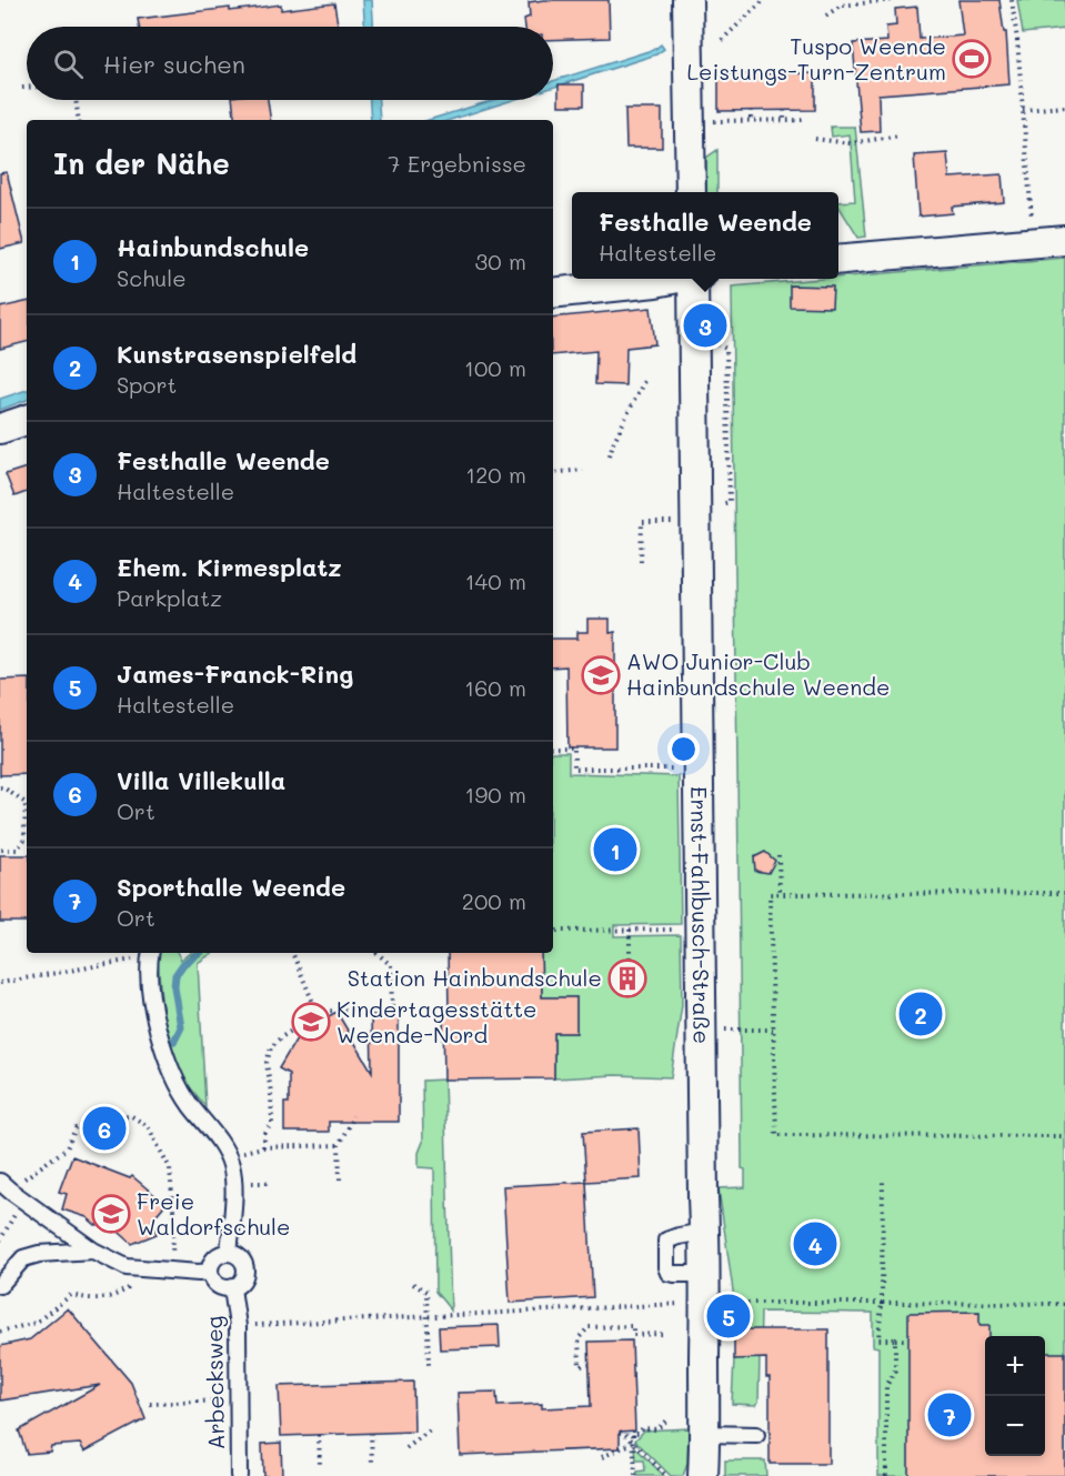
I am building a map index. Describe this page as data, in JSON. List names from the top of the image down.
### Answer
{
  "streets": {
    "street": ["Ernst-Fahlbusch-Straße"],
    "lane": ["Arbecksweg"]
  },
  "places": {
    "sports": ["Tuspo Weende Leistungs-Turn-Zentrum"],
    "school or university": ["AWO Junior-Club Hainbundschule Weende", "Kindertagesstätte Weende-Nord", "Freie Waldorfschule"],
    "building": ["Station Hainbundschule"]
  },
  "page": {
    "search": "Hier suchen",
    "heading": ["In der Nähe", "7 Ergebnisse"],
    "popup": ["Festhalle Weende", "Haltestelle"],
    "list": [
      {
        "mark": "1",
        "name": "Hainbundschule",
        "note": "Schule",
        "value": "30 m"
      },
      {
        "mark": "2",
        "name": "Kunstrasenspielfeld",
        "note": "Sport",
        "value": "100 m"
      },
      {
        "mark": "3",
        "name": "Festhalle Weende",
        "note": "Haltestelle",
        "value": "120 m"
      },
      {
        "mark": "4",
        "name": "Ehem. Kirmesplatz",
        "note": "Parkplatz",
        "value": "140 m"
      },
      {
        "mark": "5",
        "name": "James-Franck-Ring",
        "note": "Haltestelle",
        "value": "160 m"
      },
      {
        "mark": "6",
        "name": "Villa Villekulla",
        "note": "Ort",
        "value": "190 m"
      },
      {
        "mark": "7",
        "name": "Sporthalle Weende",
        "note": "Ort",
        "value": "200 m"
      }
    ],
    "pins": [
      "3",
      "1",
      "2",
      "6",
      "4",
      "5",
      "7"
    ],
    "map_buttons": ["+", "−"]
  }
}
